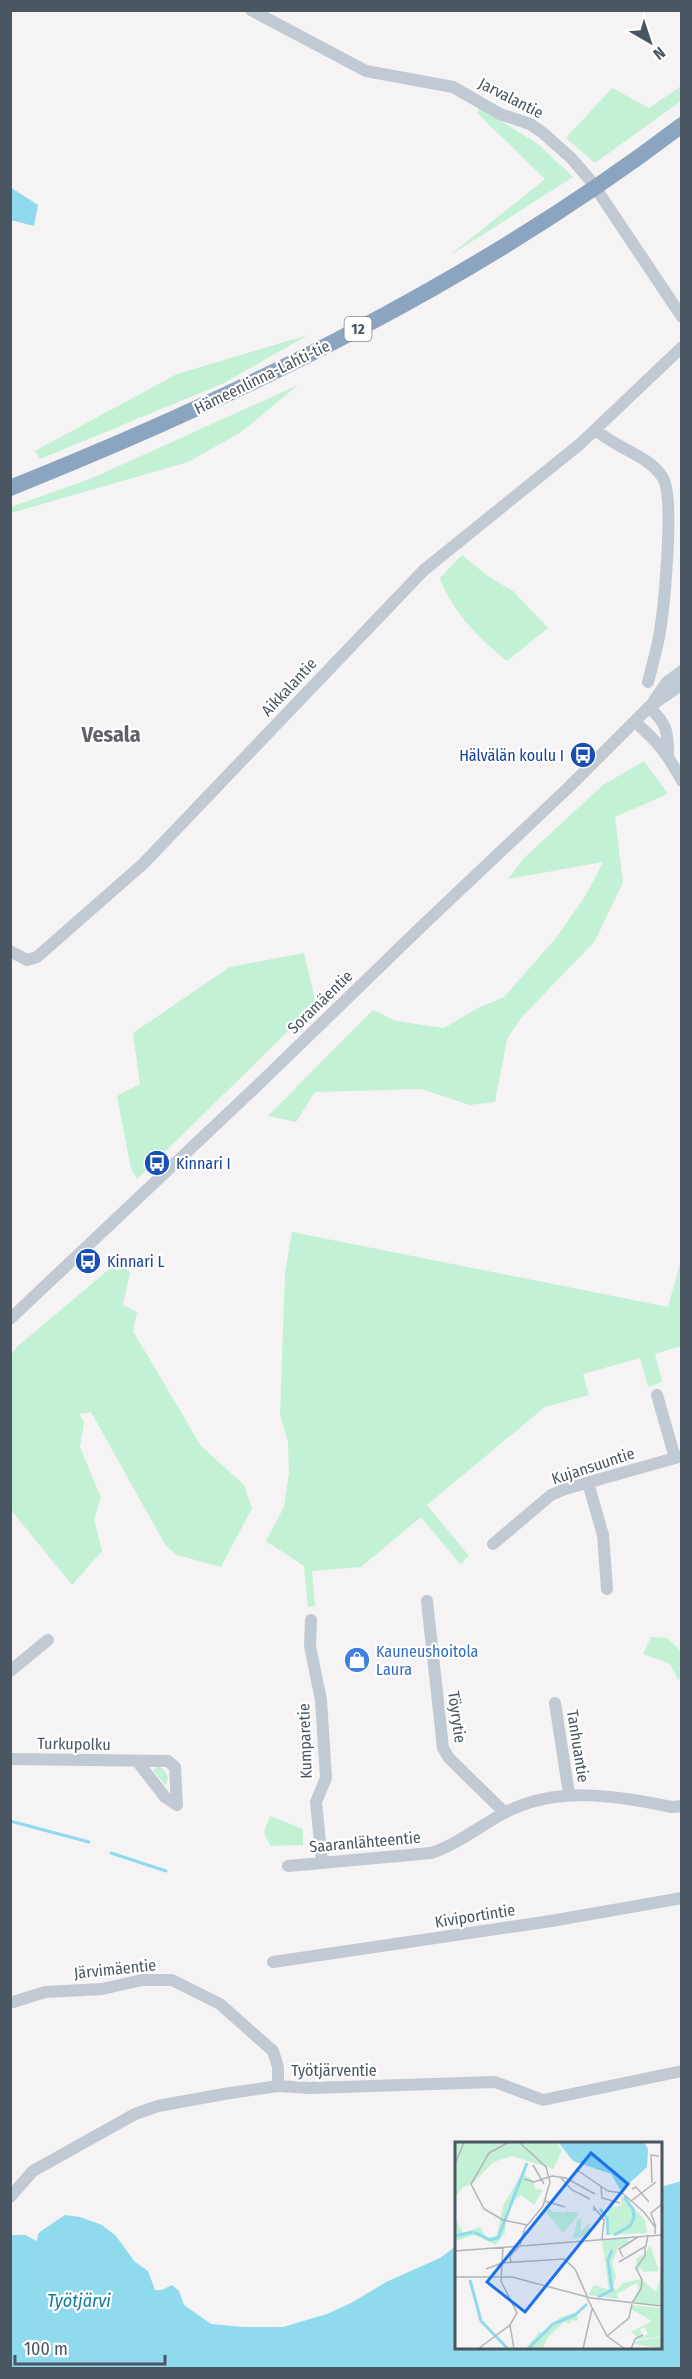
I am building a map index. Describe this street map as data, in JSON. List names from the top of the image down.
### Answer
{
  "streets": {
    "highway": ["12", "Hämeenlinna-Lahti-tie"],
    "street": [
      "Jarvalantie",
      "Aikkalantie",
      "Soramäentie",
      "Kujansuuntie",
      "Töyrytie",
      "Kumparetie",
      "Turkupolku",
      "Tanhuantie",
      "Saaranlähteentie",
      "Kiviportintie",
      "Järvimäentie",
      "Työtjärventie"
    ]
  },
  "crossings": [
    ["Töyrytie", "Saaranlähteentie"],
    ["Kumparetie", "Saaranlähteentie"],
    ["Tanhuantie", "Saaranlähteentie"],
    ["Järvimäentie", "Työtjärventie"]
  ],
  "districts": ["Vesala"],
  "water": ["Työtjärvi"],
  "places": {
    "bus stop": ["Hälvälän koulu I", "Kinnari I", "Kinnari L"],
    "shop": ["Kauneushoitola Laura"]
  },
  "scale_bar": "100 m",
  "north": "bottom right"
}
